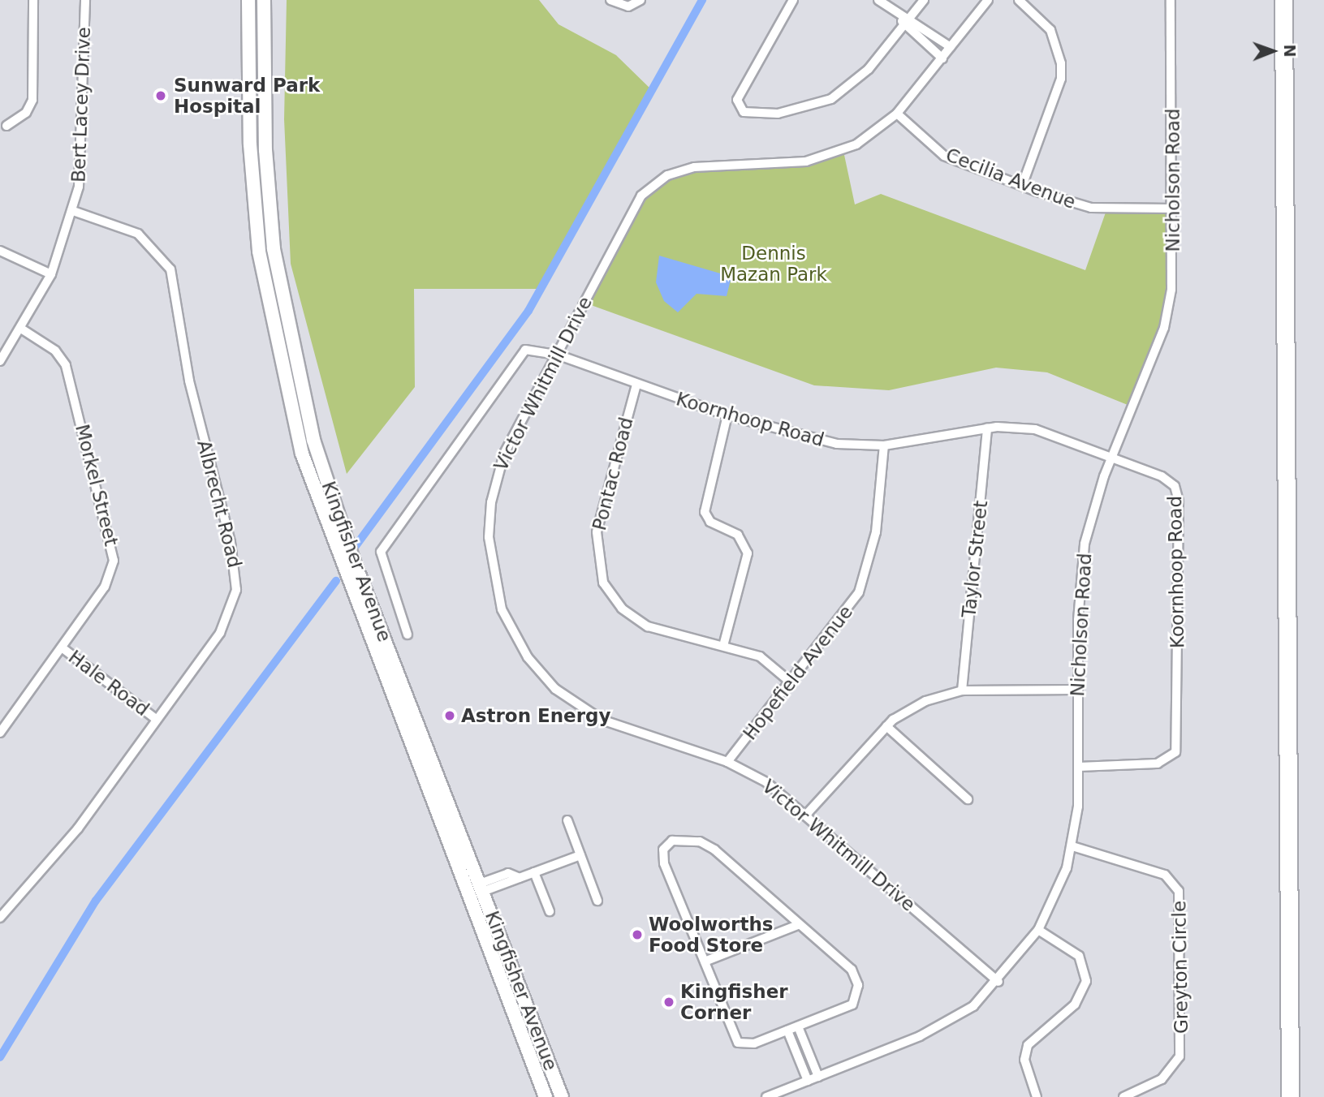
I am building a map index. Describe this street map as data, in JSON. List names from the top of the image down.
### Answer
{
  "streets": {
    "street": [
      "Bert Lacey Drive",
      "Cecilia Avenue",
      "Nicholson Road",
      "Victor Whitmill Drive",
      "Koornhoop Road",
      "Pontac Road",
      "Morkel Street",
      "Albrecht Road",
      "Taylor Street",
      "Kingfisher Avenue",
      "Hopefield Avenue",
      "Hale Road",
      "Greyton Circle"
    ]
  },
  "crossings": [
    ["Bert Lacey Drive", "Morkel Street"],
    ["Bert Lacey Drive", "Albrecht Road"],
    ["Cecilia Avenue", "Nicholson Road"],
    ["Cecilia Avenue", "Victor Whitmill Drive"],
    ["Nicholson Road", "Victor Whitmill Drive"],
    ["Nicholson Road", "Koornhoop Road"],
    ["Nicholson Road", "Greyton Circle"],
    ["Victor Whitmill Drive", "Koornhoop Road"],
    ["Victor Whitmill Drive", "Hopefield Avenue"],
    ["Koornhoop Road", "Pontac Road"],
    ["Koornhoop Road", "Taylor Street"],
    ["Koornhoop Road", "Hopefield Avenue"],
    ["Pontac Road", "Hopefield Avenue"],
    ["Morkel Street", "Hale Road"],
    ["Albrecht Road", "Hale Road"]
  ],
  "parks": ["Dennis Mazan Park"],
  "places": [
    "Sunward Park Hospital",
    "Astron Energy",
    "Woolworths Food Store",
    "Kingfisher Corner"
  ],
  "north": "right"
}
